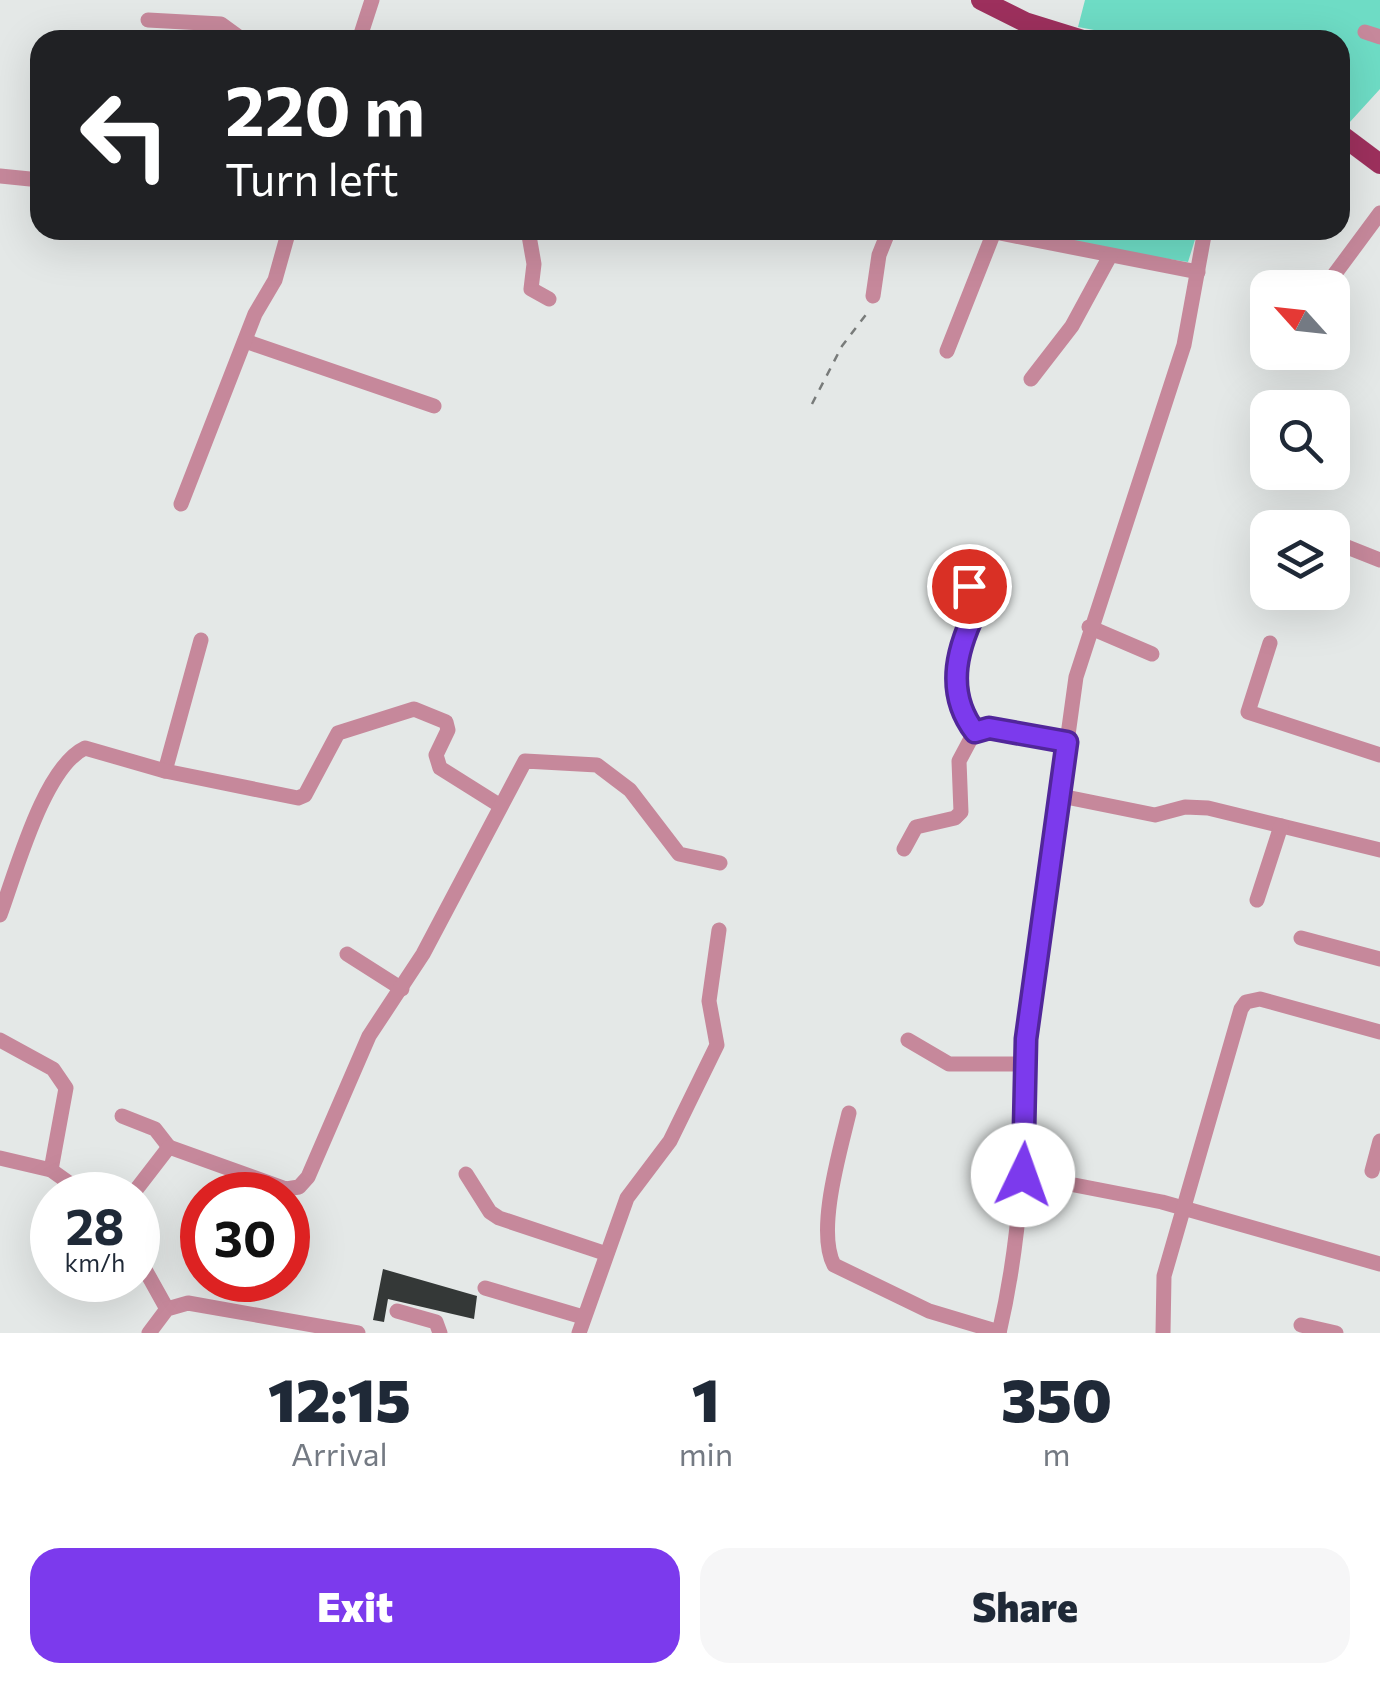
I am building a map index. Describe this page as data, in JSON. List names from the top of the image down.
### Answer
{
  "north": "top left",
  "page": {
    "turn": ["220 m", "Turn left"],
    "speed": "28 km/h",
    "limit": "30",
    "eta": [
      "12:15",
      "Arrival",
      "1",
      "min",
      "350",
      "m"
    ],
    "buttons": ["Exit", "Share"]
  }
}
